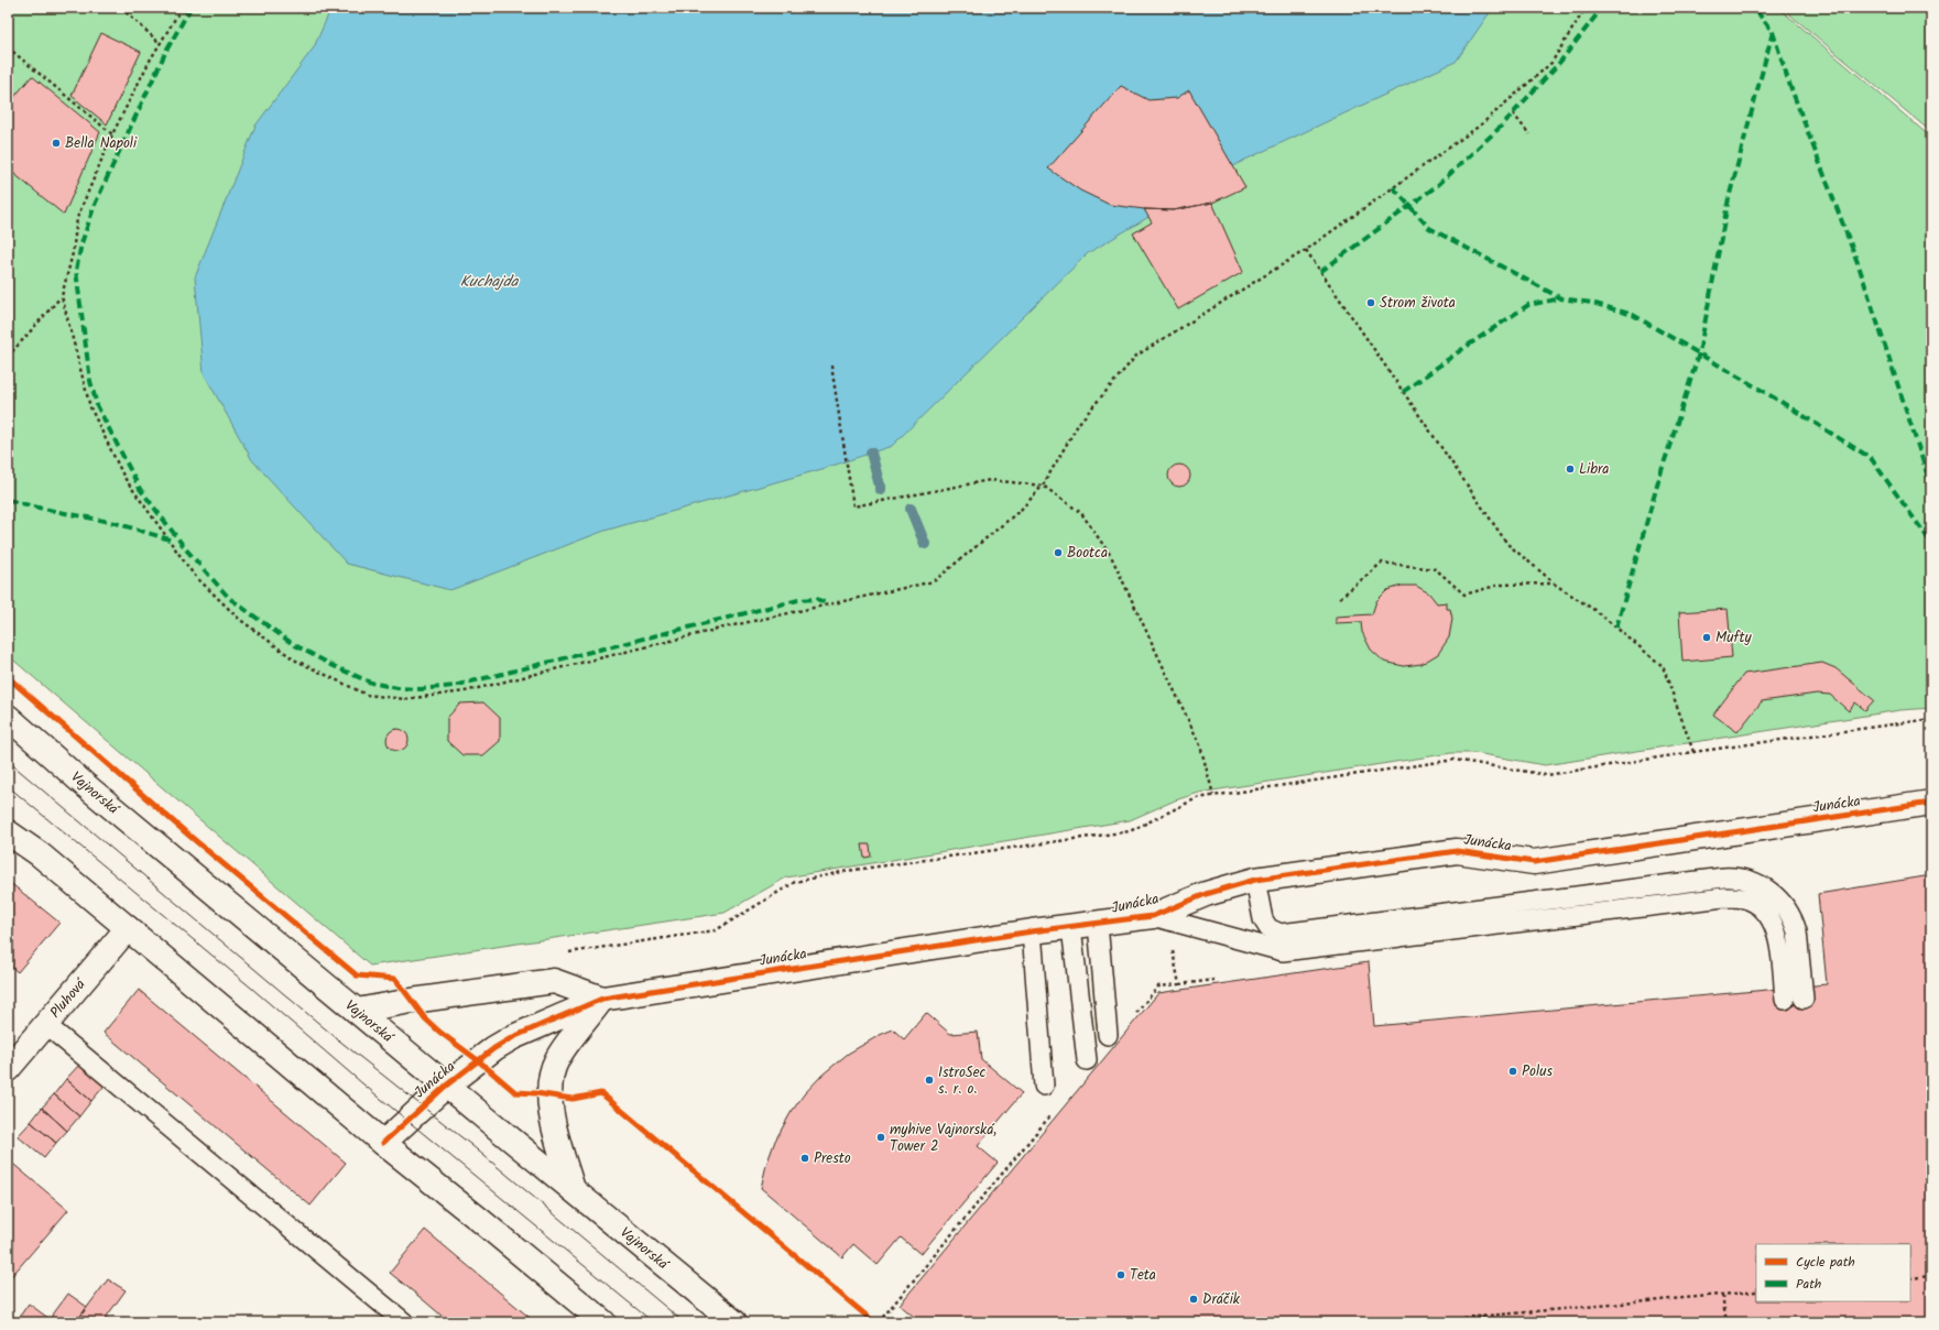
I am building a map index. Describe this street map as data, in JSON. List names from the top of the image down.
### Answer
{
  "streets": {
    "street": ["Vajnorská", "Junácka", "Pluhová"]
  },
  "crossings": [
    ["Vajnorská", "Junácka"]
  ],
  "water": ["Kuchajda"],
  "places": [
    "Bella Napoli",
    "Strom života",
    "Libra",
    "Bootca",
    "Mufty",
    "Polus",
    "IstroSec s. r. o.",
    "myhive Vajnorská, Tower 2",
    "Presto",
    "Teta",
    "Dráčik"
  ],
  "legend": ["Cycle path", "Path"]
}
